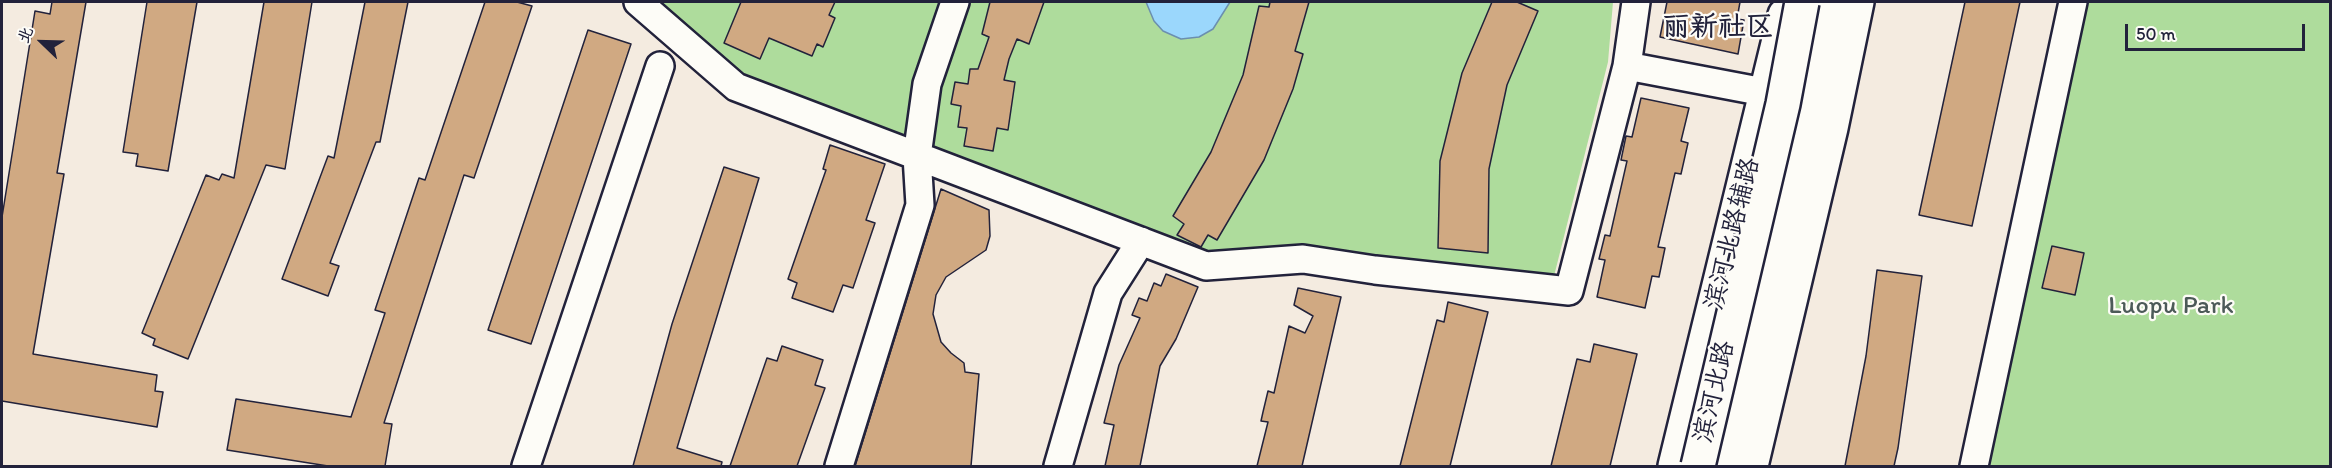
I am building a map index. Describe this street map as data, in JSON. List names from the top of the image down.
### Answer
{
  "streets": {
    "main road": ["滨河北路辅路", "滨河北路"]
  },
  "districts": ["丽新社区"],
  "parks": ["Luopu Park"],
  "scale_bar": "50 m",
  "north": "top left"
}
